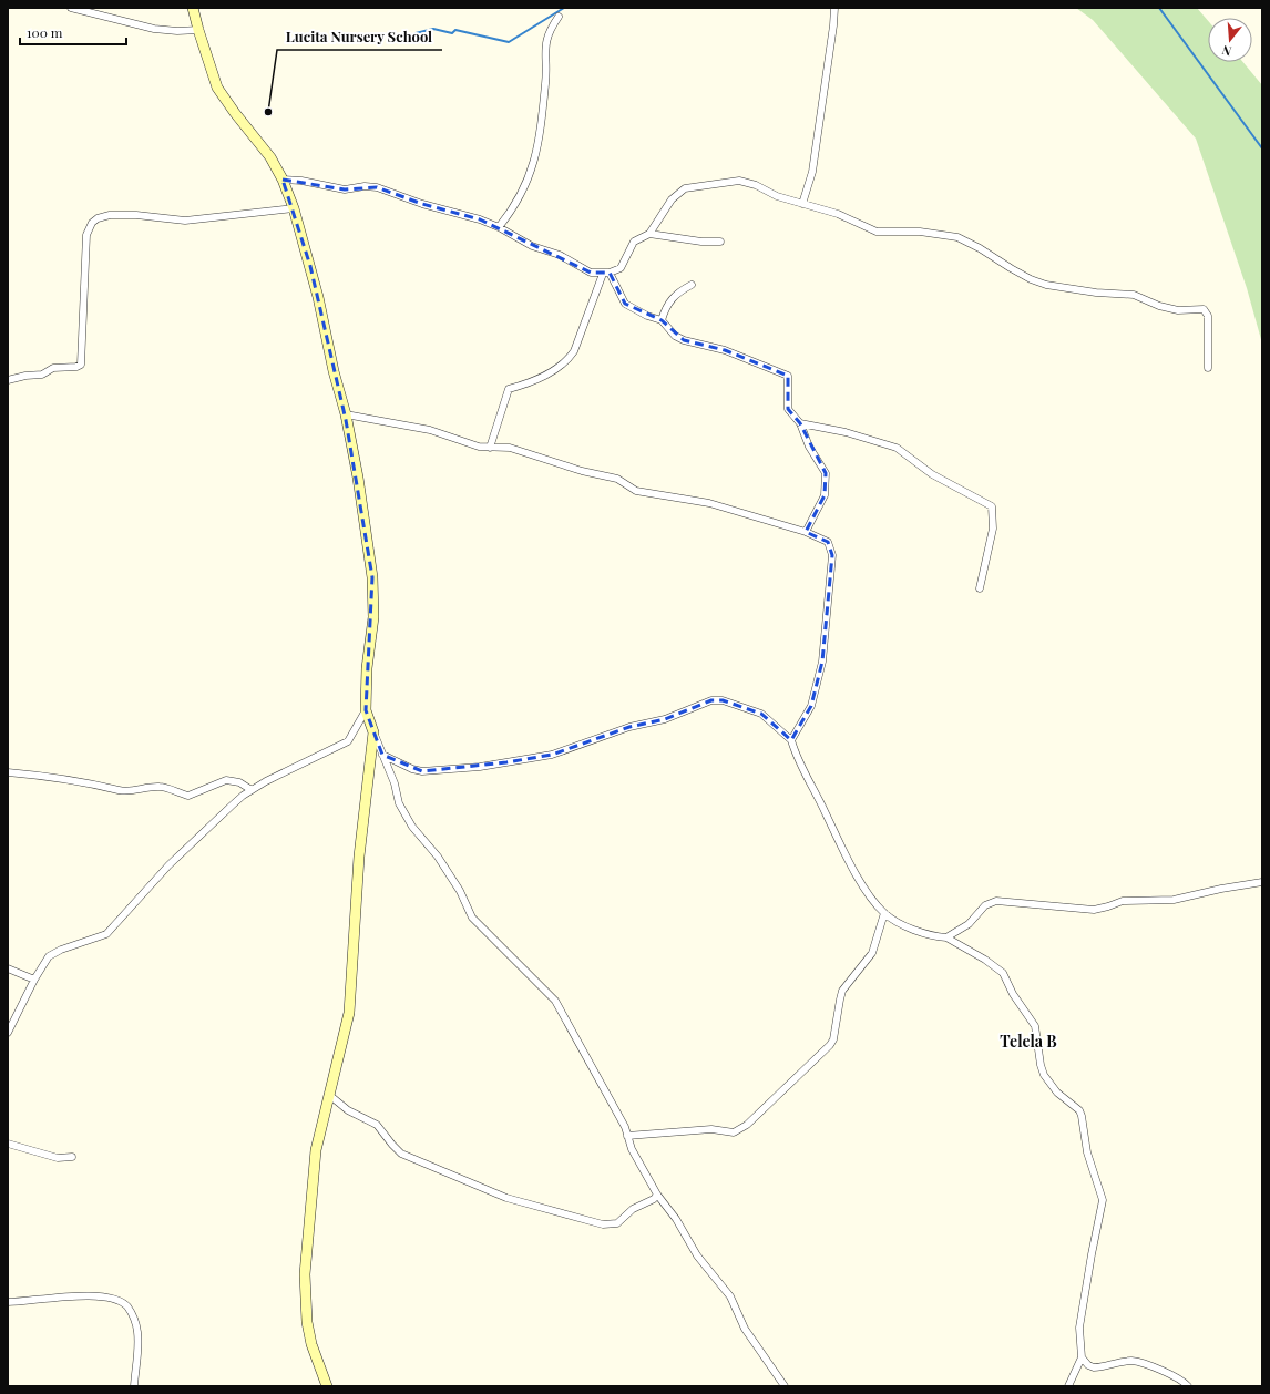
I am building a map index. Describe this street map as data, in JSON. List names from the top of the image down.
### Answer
{
  "districts": ["Telela B"],
  "places": ["Lucita Nursery School"],
  "scale_bar": "100 m",
  "north": "bottom"
}
